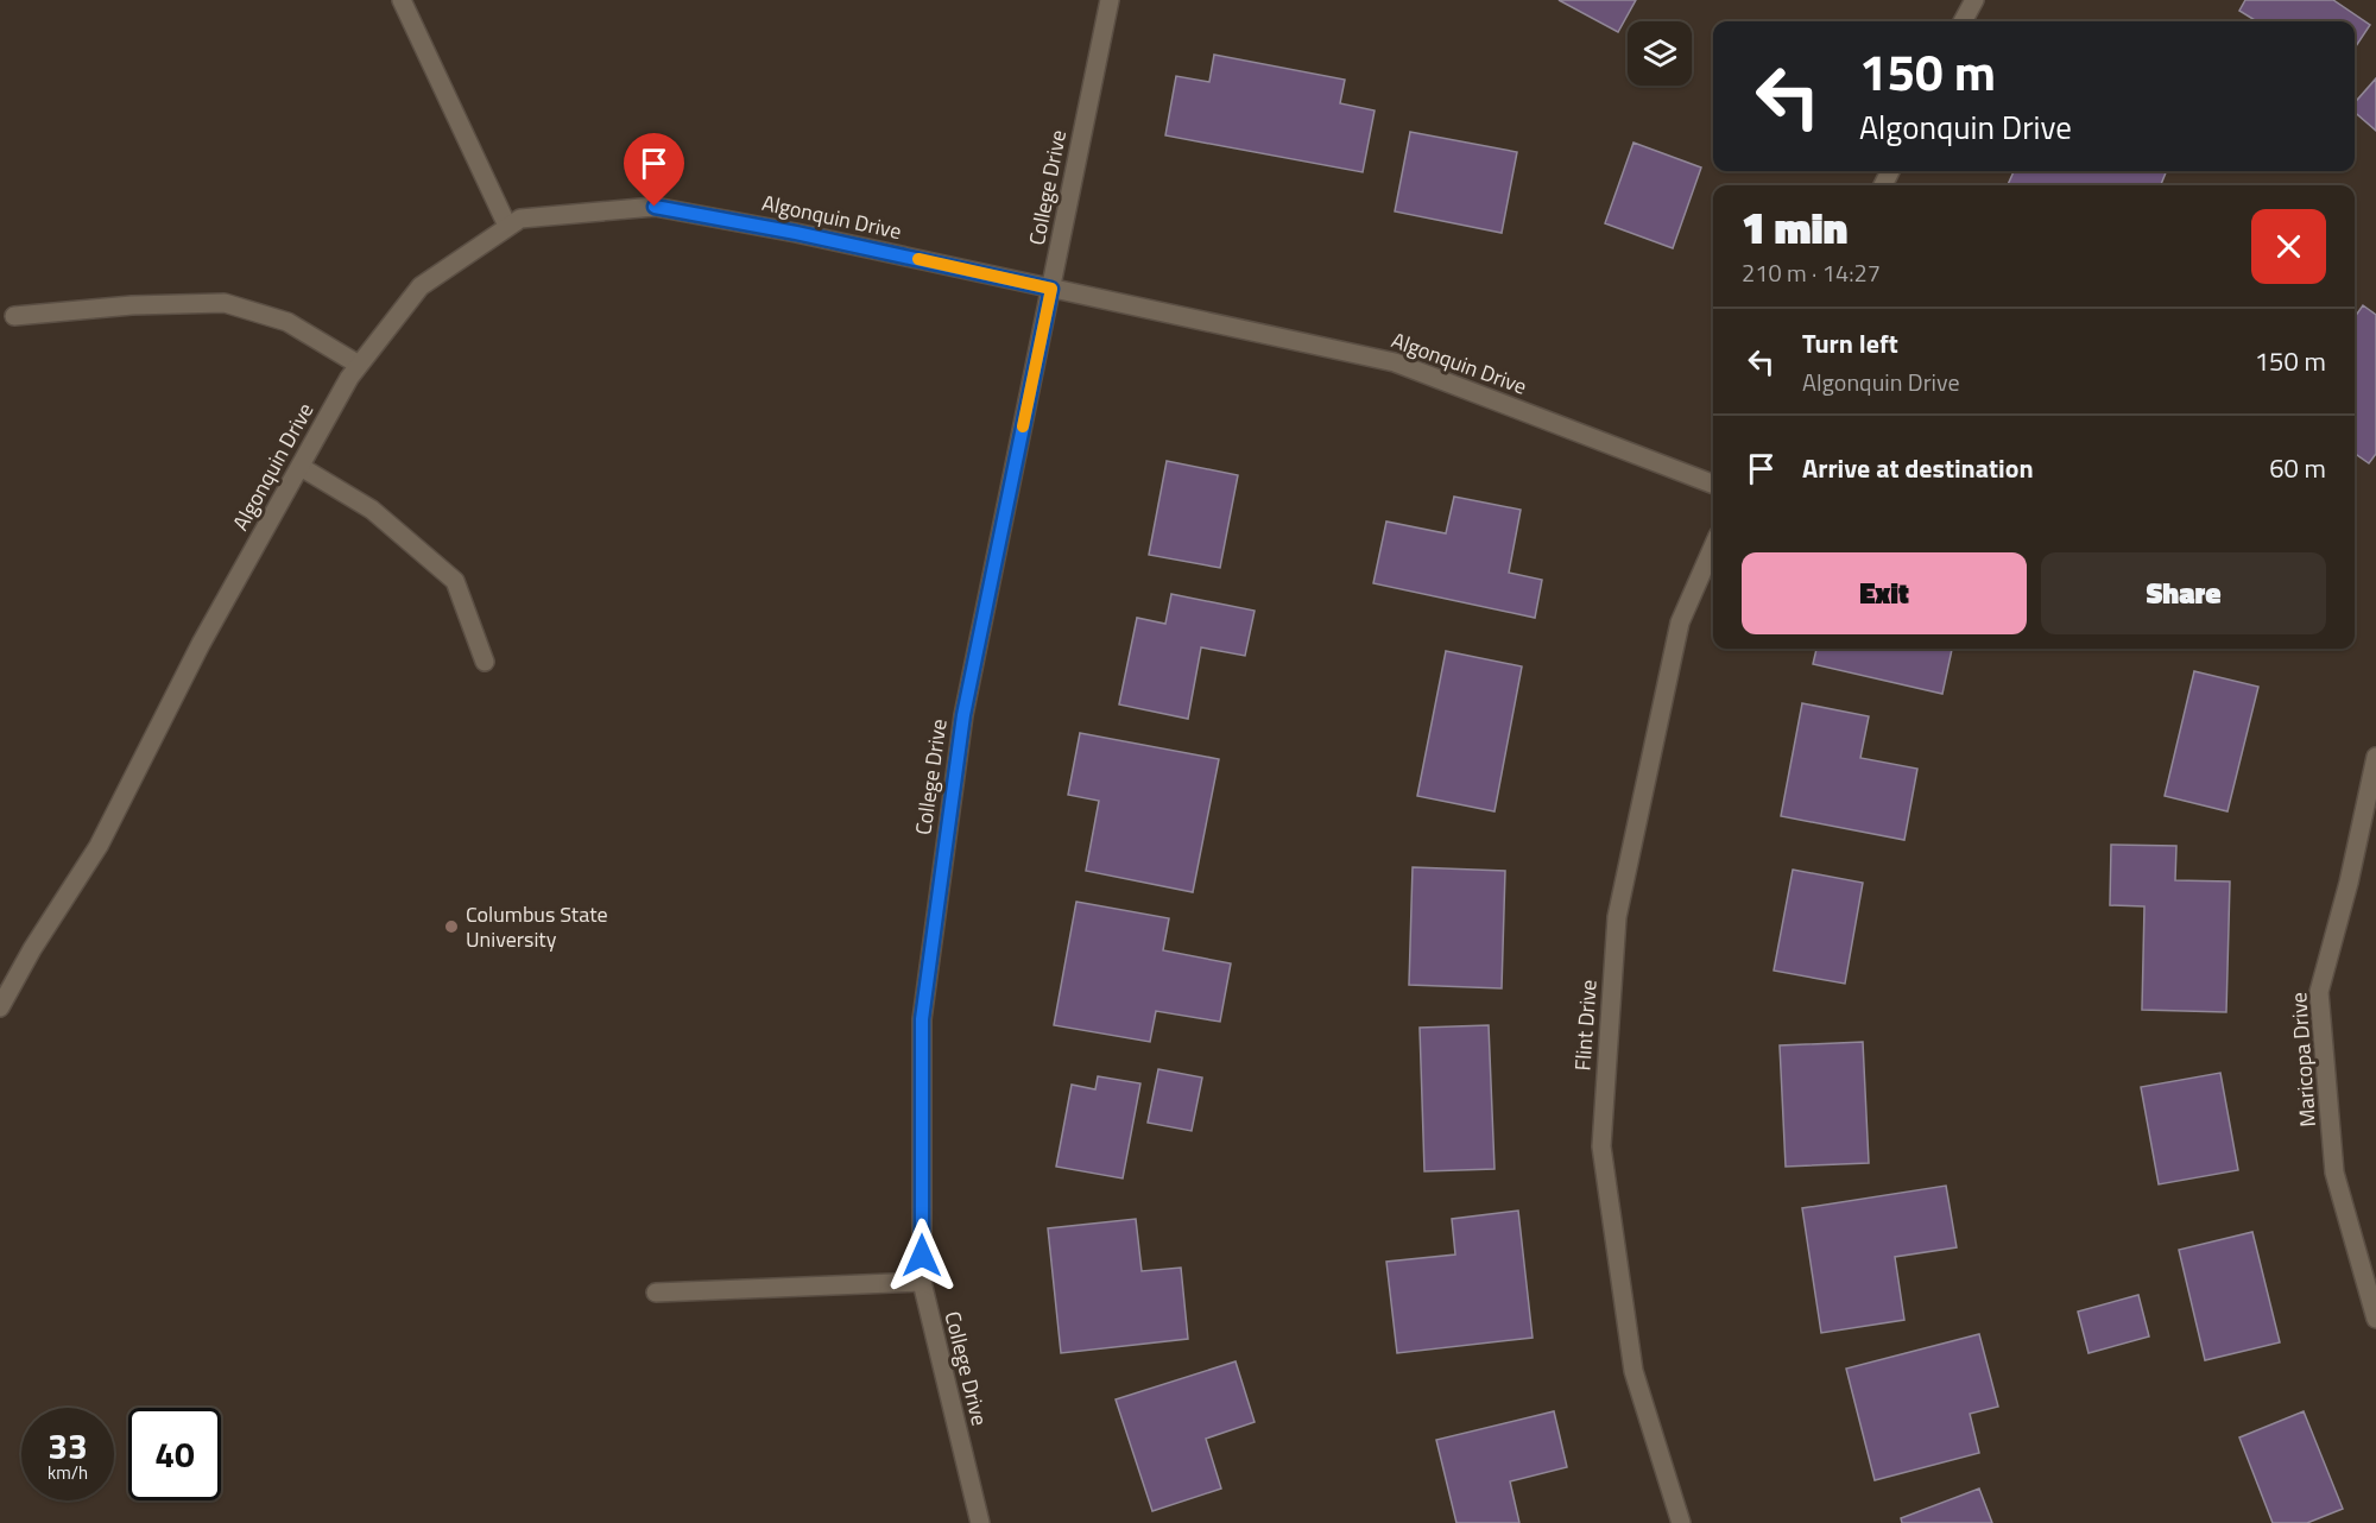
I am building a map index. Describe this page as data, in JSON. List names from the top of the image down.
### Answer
{
  "streets": {
    "street": [
      "College Drive",
      "Algonquin Drive",
      "Flint Drive",
      "Maricopa Drive"
    ]
  },
  "crossings": [
    ["College Drive", "Algonquin Drive"]
  ],
  "places": ["Columbus State University"],
  "page": {
    "turn": ["150 m", "Algonquin Drive"],
    "heading": ["1 min", "210 m · 14:27"],
    "list": [
      {
        "name": "Turn left",
        "note": "Algonquin Drive",
        "value": "150 m"
      },
      {
        "name": "Arrive at destination",
        "value": "60 m"
      }
    ],
    "buttons": ["Exit", "Share"],
    "speed": "33 km/h",
    "limit": "40"
  }
}
